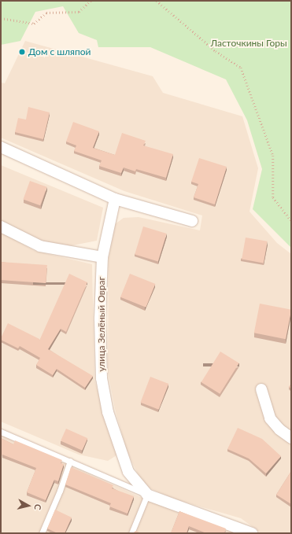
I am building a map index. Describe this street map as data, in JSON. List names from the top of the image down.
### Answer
{
  "streets": {
    "street": ["улица Зелёный Овраг"]
  },
  "parks": ["Ласточкины Горы"],
  "places": ["Дом с шляпой"],
  "north": "right"
}
